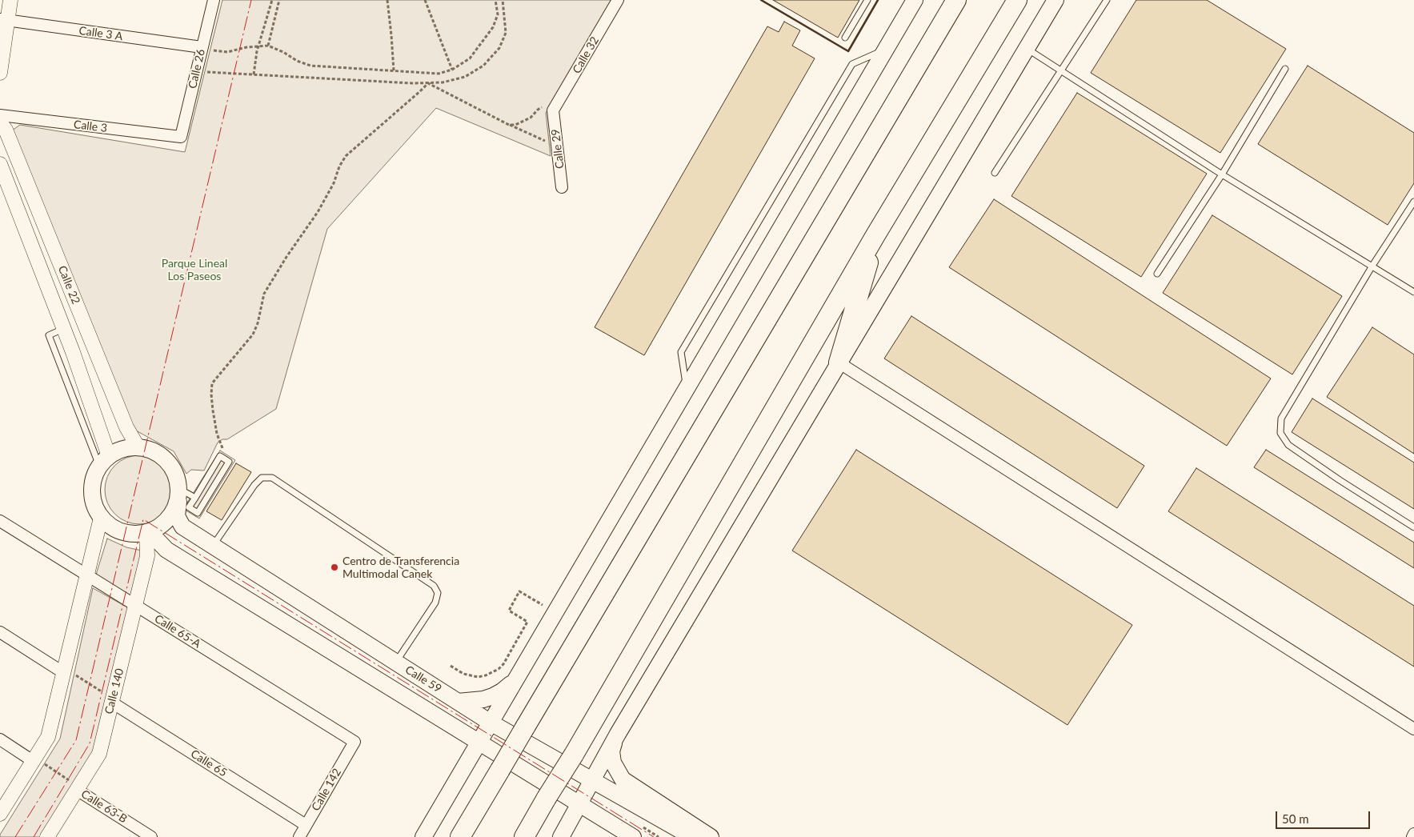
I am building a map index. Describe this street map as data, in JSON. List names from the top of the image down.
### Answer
{
  "streets": {
    "main road": ["Calle 59"],
    "street": [
      "Calle 3 A",
      "Calle 32",
      "Calle 26",
      "Calle 3",
      "Calle 29",
      "Calle 22",
      "Calle 65-A",
      "Calle 140",
      "Calle 65",
      "Calle 142",
      "Calle 63-B"
    ]
  },
  "crossings": [
    ["Calle 3 A", "Calle 26"],
    ["Calle 32", "Calle 29"],
    ["Calle 26", "Calle 3"],
    ["Calle 22", "Calle 59"],
    ["Calle 22", "Calle 140"],
    ["Calle 65-A", "Calle 140"],
    ["Calle 65-A", "Calle 142"],
    ["Calle 59", "Calle 140"],
    ["Calle 140", "Calle 65"],
    ["Calle 140", "Calle 63-B"],
    ["Calle 65", "Calle 142"]
  ],
  "parks": ["Parque Lineal Los Paseos"],
  "places": ["Centro de Transferencia Multimodal Canek"],
  "scale_bar": "50 m"
}
